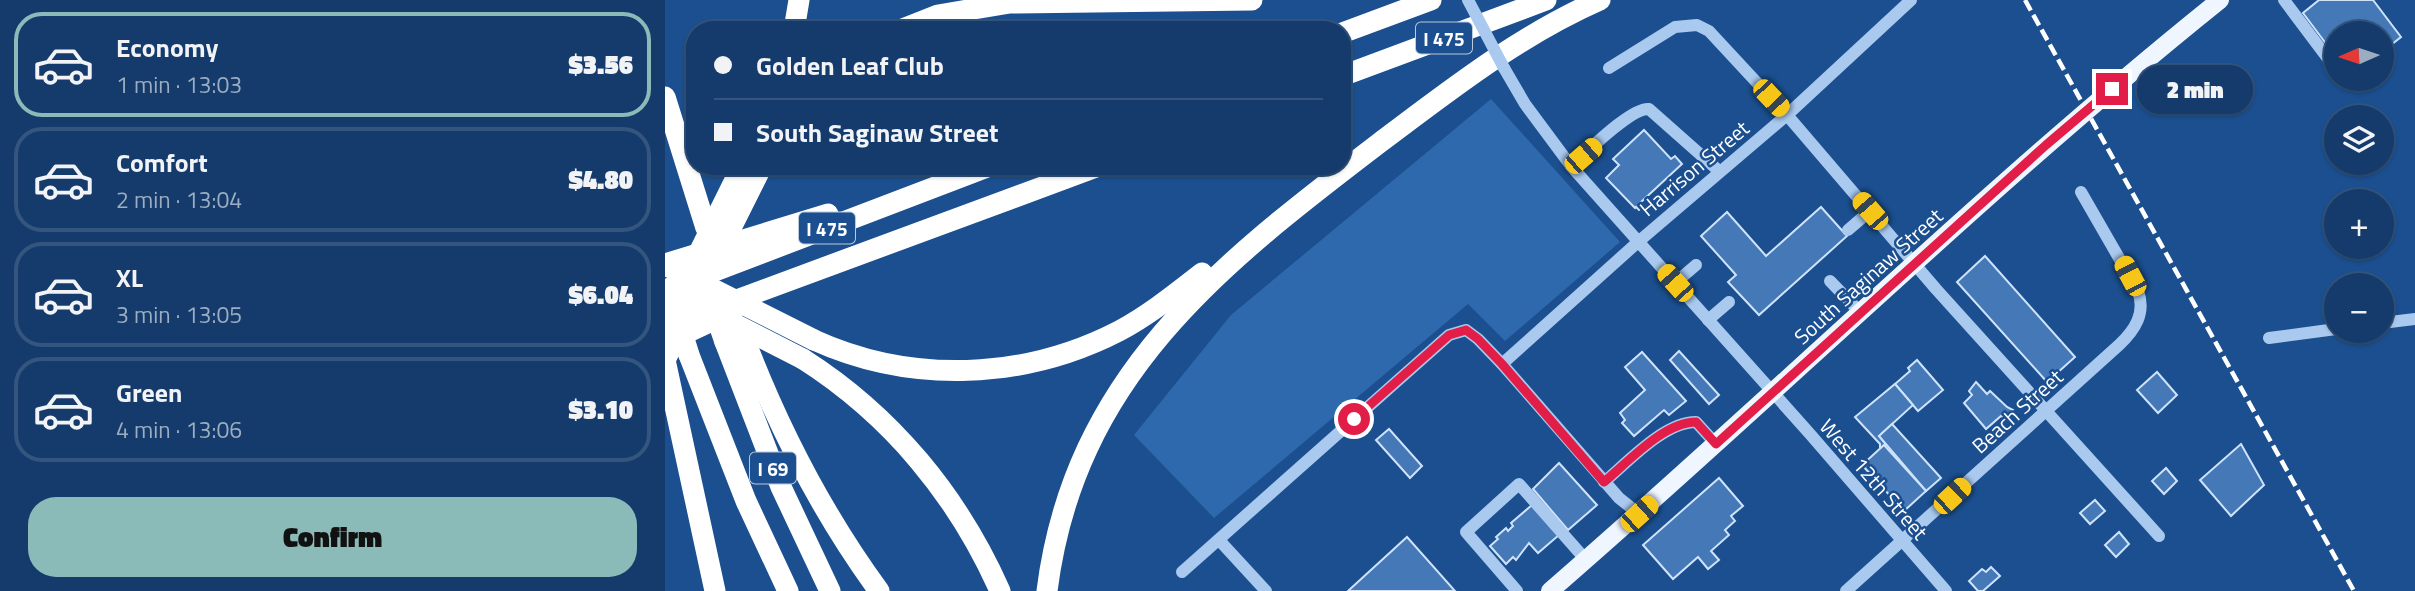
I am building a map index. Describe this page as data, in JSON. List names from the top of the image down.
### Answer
{
  "streets": {
    "highway": ["I 475", "I 69"],
    "main road": ["South Saginaw Street"],
    "street": ["Harrison Street", "Beach Street", "West 12th Street"]
  },
  "crossings": [
    ["Harrison Street", "West 12th Street"],
    ["South Saginaw Street", "West 12th Street"],
    ["Beach Street", "West 12th Street"]
  ],
  "north": "left",
  "page": {
    "list": [
      {
        "name": "Economy",
        "note": "1 min · 13:03",
        "value": "$3.56"
      },
      {
        "name": "Comfort",
        "note": "2 min · 13:04",
        "value": "$4.80"
      },
      {
        "name": "XL",
        "note": "3 min · 13:05",
        "value": "$6.04"
      },
      {
        "name": "Green",
        "note": "4 min · 13:06",
        "value": "$3.10"
      }
    ],
    "map_buttons": ["+", "−"],
    "banner": ["Golden Leaf Club", "South Saginaw Street"],
    "bubble": "2 min",
    "buttons": "Confirm"
  }
}
